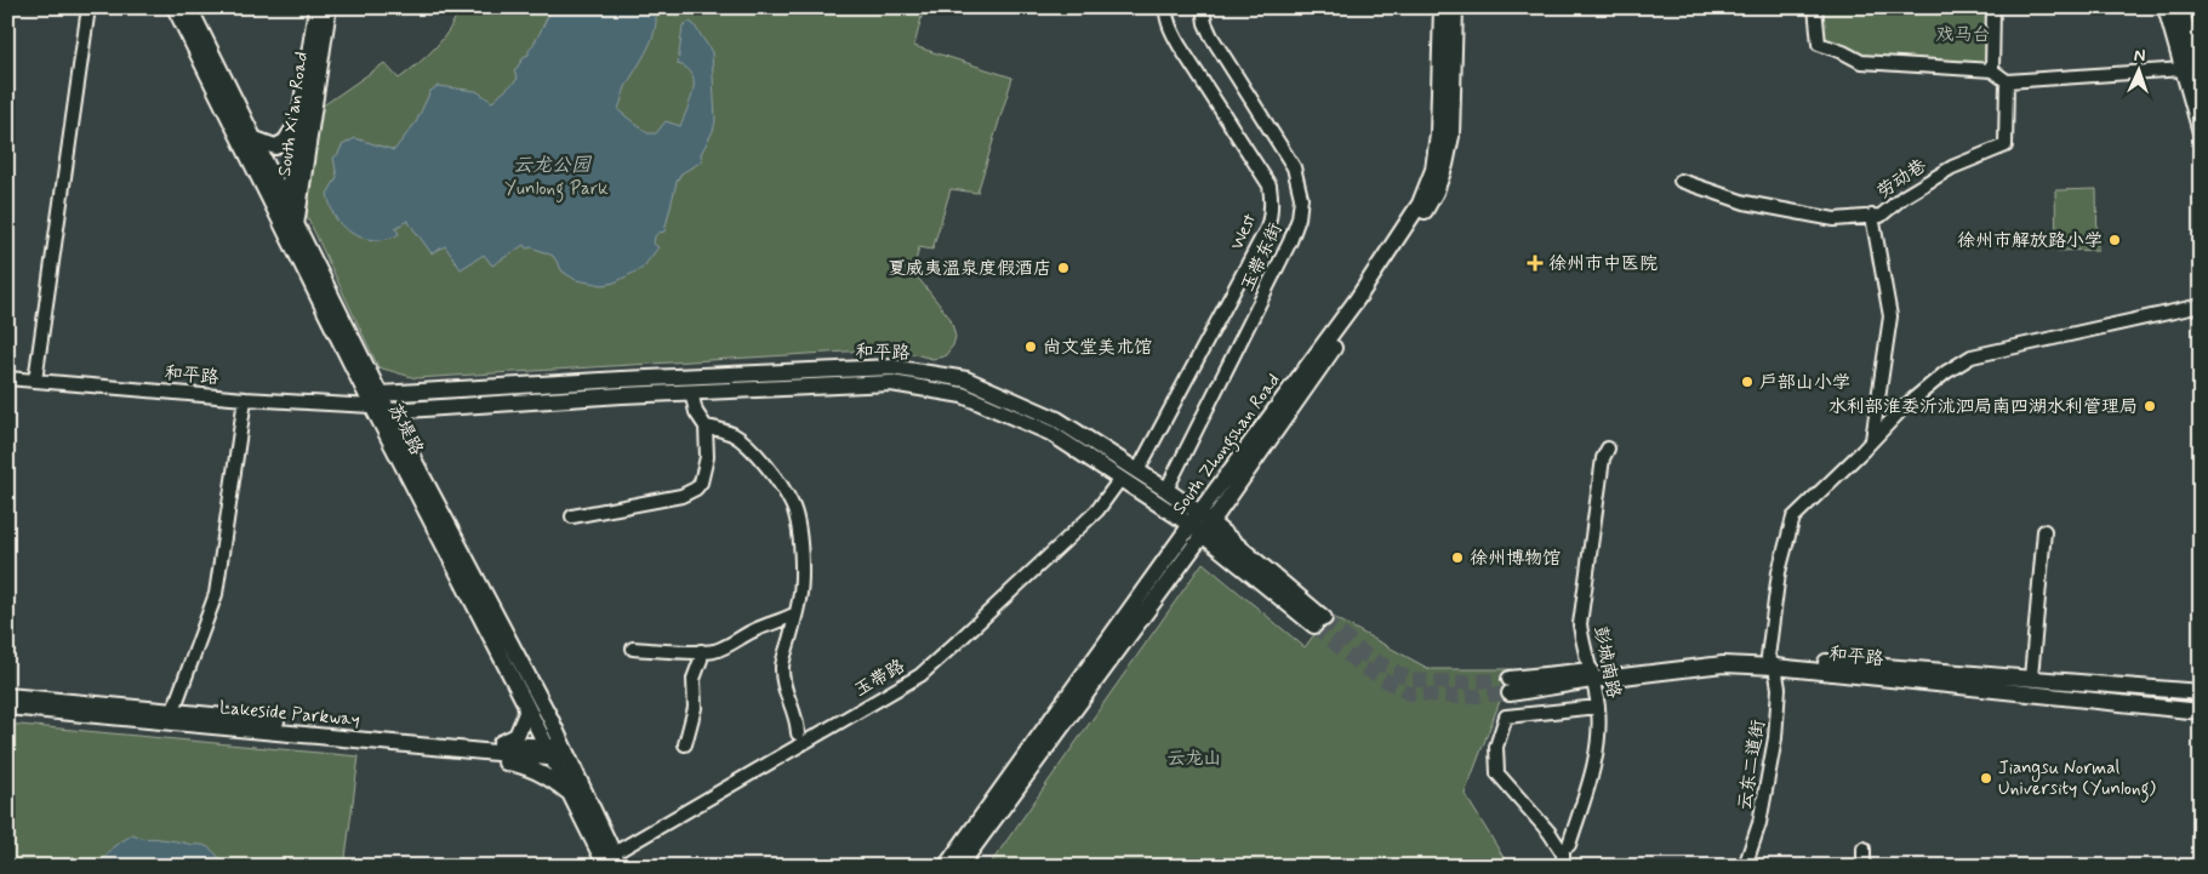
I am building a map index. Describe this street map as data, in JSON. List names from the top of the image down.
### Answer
{
  "streets": {
    "main road": [
      "South Xi'an Road",
      "和平路",
      "苏堤路",
      "South Zhongshan Road",
      "Lakeside Parkway"
    ],
    "street": [
      "劳动巷",
      "West",
      "玉带东街",
      "彭城南路",
      "玉带路",
      "云东二道街"
    ]
  },
  "crossings": [
    ["South Xi'an Road", "苏堤路"],
    ["West", "和平路"],
    ["玉带东街", "和平路"],
    ["和平路", "苏堤路"],
    ["和平路", "South Zhongshan Road"],
    ["和平路", "彭城南路"],
    ["和平路", "玉带路"],
    ["和平路", "云东二道街"],
    ["苏堤路", "玉带路"],
    ["苏堤路", "Lakeside Parkway"]
  ],
  "water": ["云龙公园"],
  "parks": ["戏马台", "Yunlong Park", "云龙山"],
  "places": {
    "other": [
      "徐州市解放路小学",
      "夏威夷温泉度假酒店",
      "尚文堂美术馆",
      "户部山小学",
      "水利部淮委沂沭泗局南四湖水利管理局",
      "徐州博物馆",
      "Jiangsu Normal University (Yunlong)"
    ],
    "health": ["徐州市中医院"]
  },
  "north": "top"
}
